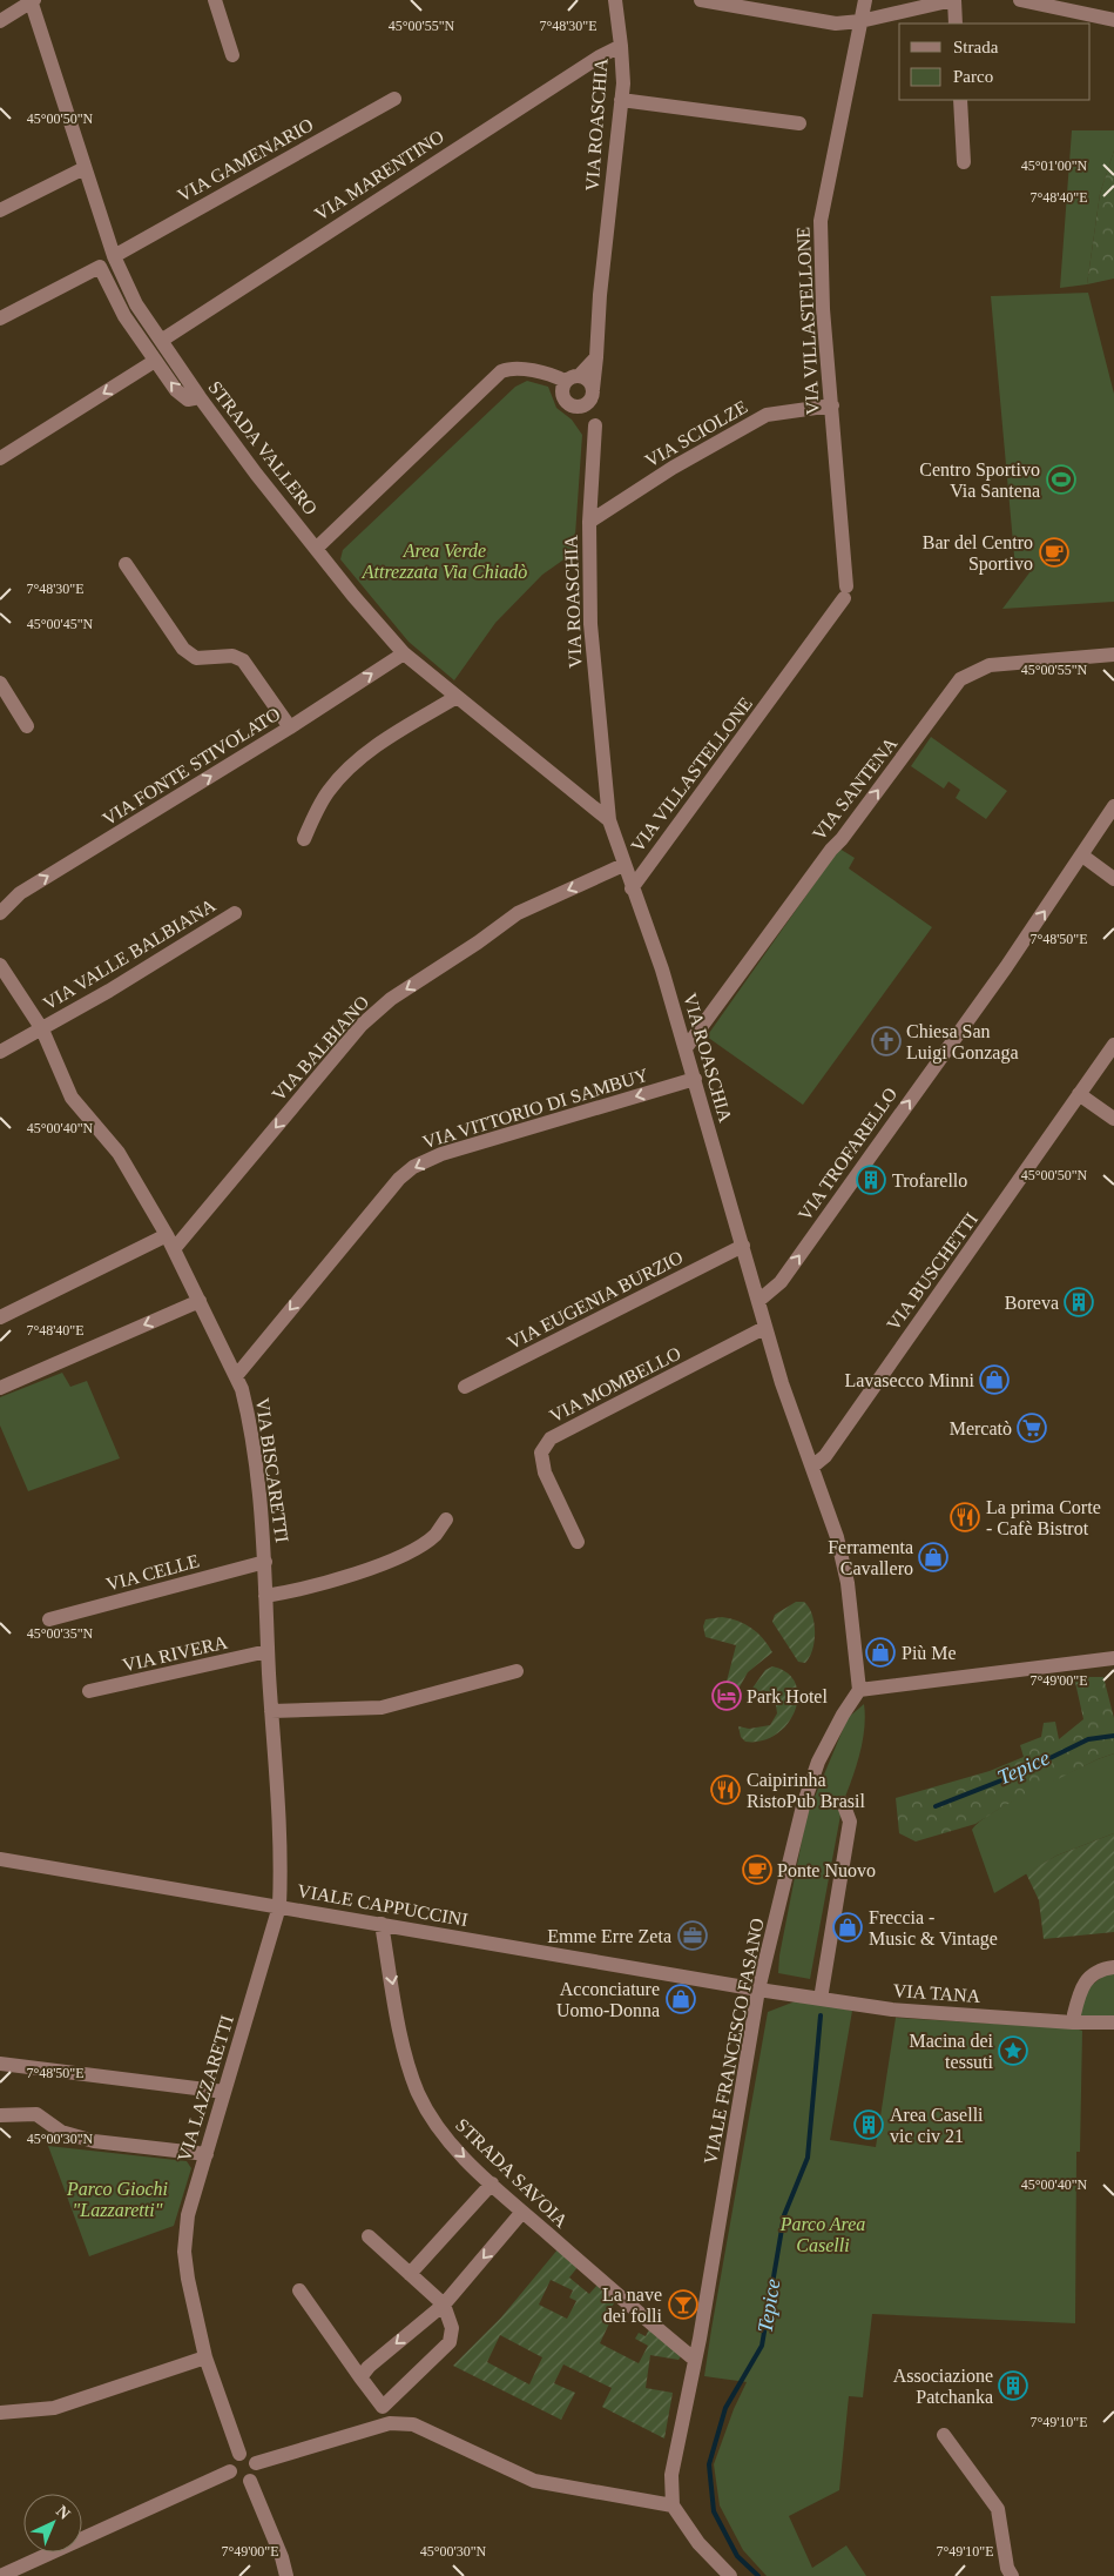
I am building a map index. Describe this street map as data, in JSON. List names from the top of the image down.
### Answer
{
  "streets": {
    "street": [
      "VIA ROASCHIA",
      "VIA GAMENARIO",
      "VIA MARENTINO",
      "VIA VILLASTELLONE",
      "VIA SCIOLZE",
      "STRADA VALLERO",
      "VIA FONTE STIVOLATO",
      "VIA SANTENA",
      "VIA VALLE BALBIANA",
      "VIA BALBIANO",
      "VIA VITTORIO DI SAMBUY",
      "VIA TROFARELLO",
      "VIA BUSCHETTI",
      "VIA EUGENIA BURZIO",
      "VIA MOMBELLO",
      "VIA BISCARETTI",
      "VIA CELLE",
      "VIA RIVERA",
      "VIALE CAPPUCCINI",
      "VIA TANA",
      "VIALE FRANCESCO FASANO",
      "VIA LAZZARETTI",
      "STRADA SAVOIA"
    ]
  },
  "crossings": [
    ["VIA ROASCHIA", "VIA MARENTINO"],
    ["VIA ROASCHIA", "VIA VILLASTELLONE"],
    ["VIA ROASCHIA", "VIA SCIOLZE"],
    ["VIA ROASCHIA", "STRADA VALLERO"],
    ["VIA ROASCHIA", "VIA SANTENA"],
    ["VIA ROASCHIA", "VIA BALBIANO"],
    ["VIA ROASCHIA", "VIA VITTORIO DI SAMBUY"],
    ["VIA ROASCHIA", "VIA TROFARELLO"],
    ["VIA ROASCHIA", "VIA BUSCHETTI"],
    ["VIA ROASCHIA", "VIA EUGENIA BURZIO"],
    ["VIA ROASCHIA", "VIA MOMBELLO"],
    ["VIA ROASCHIA", "VIALE FRANCESCO FASANO"],
    ["VIA GAMENARIO", "STRADA VALLERO"],
    ["VIA MARENTINO", "STRADA VALLERO"],
    ["VIA VILLASTELLONE", "VIA SCIOLZE"],
    ["STRADA VALLERO", "VIA FONTE STIVOLATO"],
    ["VIA VALLE BALBIANA", "VIA BISCARETTI"],
    ["VIA BALBIANO", "VIA BISCARETTI"],
    ["VIA VITTORIO DI SAMBUY", "VIA BISCARETTI"],
    ["VIA BISCARETTI", "VIA CELLE"],
    ["VIA BISCARETTI", "VIA RIVERA"],
    ["VIA BISCARETTI", "VIALE CAPPUCCINI"],
    ["VIA BISCARETTI", "VIA LAZZARETTI"],
    ["VIALE CAPPUCCINI", "VIA TANA"],
    ["VIALE CAPPUCCINI", "VIALE FRANCESCO FASANO"],
    ["VIALE CAPPUCCINI", "VIA LAZZARETTI"],
    ["VIALE CAPPUCCINI", "STRADA SAVOIA"],
    ["VIA TANA", "VIALE FRANCESCO FASANO"],
    ["VIALE FRANCESCO FASANO", "STRADA SAVOIA"]
  ],
  "one_way": [
    "VIA SANTENA",
    "VIA BALBIANO",
    "VIA VITTORIO DI SAMBUY",
    "VIA TROFARELLO",
    "STRADA SAVOIA"
  ],
  "water": ["Tepice"],
  "parks": ["Area Verde Attrezzata Via Chiadò", "Parco Giochi \"Lazzaretti\"", "Parco Area Caselli"],
  "places": {
    "sports": ["Centro Sportivo Via Santena"],
    "cafe": ["Bar del Centro Sportivo", "Ponte Nuovo"],
    "church": ["Chiesa San Luigi Gonzaga"],
    "building": [
      "Trofarello",
      "Boreva",
      "Area Caselli vic civ 21",
      "Associazione Patchanka"
    ],
    "shop": [
      "Lavasecco Minni",
      "Ferramenta Cavallero",
      "Più Me",
      "Freccia - Music & Vintage",
      "Acconciature Uomo-Donna"
    ],
    "supermarket": ["Mercatò"],
    "restaurant": ["La prima Corte - Cafè Bistrot", "Caipirinha RistoPub Brasil"],
    "hotel": ["Park Hotel"],
    "office": ["Emme Erre Zeta"],
    "place": ["Macina dei tessuti"],
    "bar": ["La nave dei folli"]
  },
  "legend": ["Strada", "Parco"],
  "north": "top right",
  "coordinates": [
    "45°00'55\"N",
    "7°48'30\"E",
    "45°00'50\"N",
    "45°01'00\"N",
    "7°48'40\"E",
    "45°00'45\"N",
    "7°48'50\"E",
    "45°00'40\"N",
    "45°00'35\"N",
    "7°49'00\"E",
    "45°00'30\"N",
    "7°49'10\"E"
  ]
}
